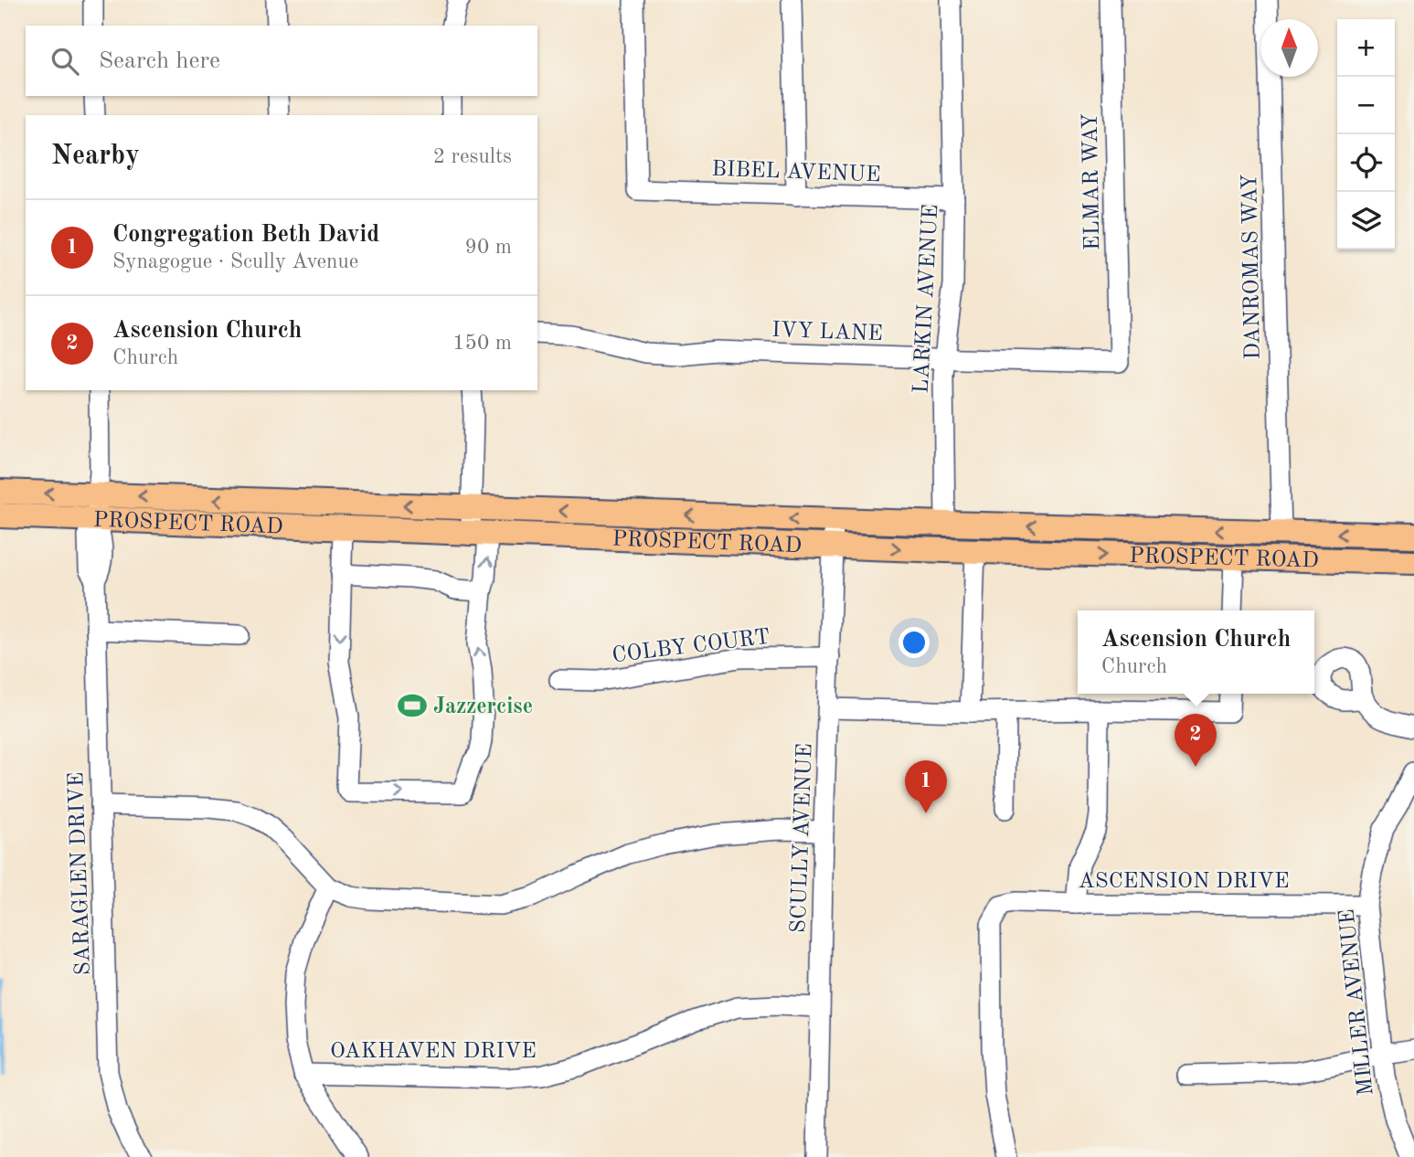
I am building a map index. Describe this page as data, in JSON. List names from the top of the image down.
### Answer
{
  "streets": {
    "main road": ["PROSPECT ROAD"],
    "street": [
      "BIBEL AVENUE",
      "ELMAR WAY",
      "DANROMAS WAY",
      "LARKIN AVENUE",
      "IVY LANE",
      "COLBY COURT",
      "SCULLY AVENUE",
      "SARAGLEN DRIVE",
      "ASCENSION DRIVE",
      "MILLER AVENUE",
      "OAKHAVEN DRIVE"
    ]
  },
  "crossings": [
    ["BIBEL AVENUE", "LARKIN AVENUE"],
    ["ELMAR WAY", "IVY LANE"],
    ["DANROMAS WAY", "PROSPECT ROAD"],
    ["LARKIN AVENUE", "IVY LANE"],
    ["LARKIN AVENUE", "PROSPECT ROAD"],
    ["PROSPECT ROAD", "SCULLY AVENUE"],
    ["PROSPECT ROAD", "SARAGLEN DRIVE"],
    ["COLBY COURT", "SCULLY AVENUE"],
    ["SCULLY AVENUE", "OAKHAVEN DRIVE"],
    ["ASCENSION DRIVE", "MILLER AVENUE"]
  ],
  "places": {
    "sports": ["Jazzercise"]
  },
  "north": "top",
  "page": {
    "map_buttons": ["+", "−"],
    "search": "Search here",
    "heading": ["Nearby", "2 results"],
    "list": [
      {
        "mark": "1",
        "name": "Congregation Beth David",
        "note": "Synagogue · Scully Avenue",
        "value": "90 m"
      },
      {
        "mark": "2",
        "name": "Ascension Church",
        "note": "Church",
        "value": "150 m"
      }
    ],
    "popup": ["Ascension Church", "Church"],
    "pins": ["2", "1"]
  }
}
